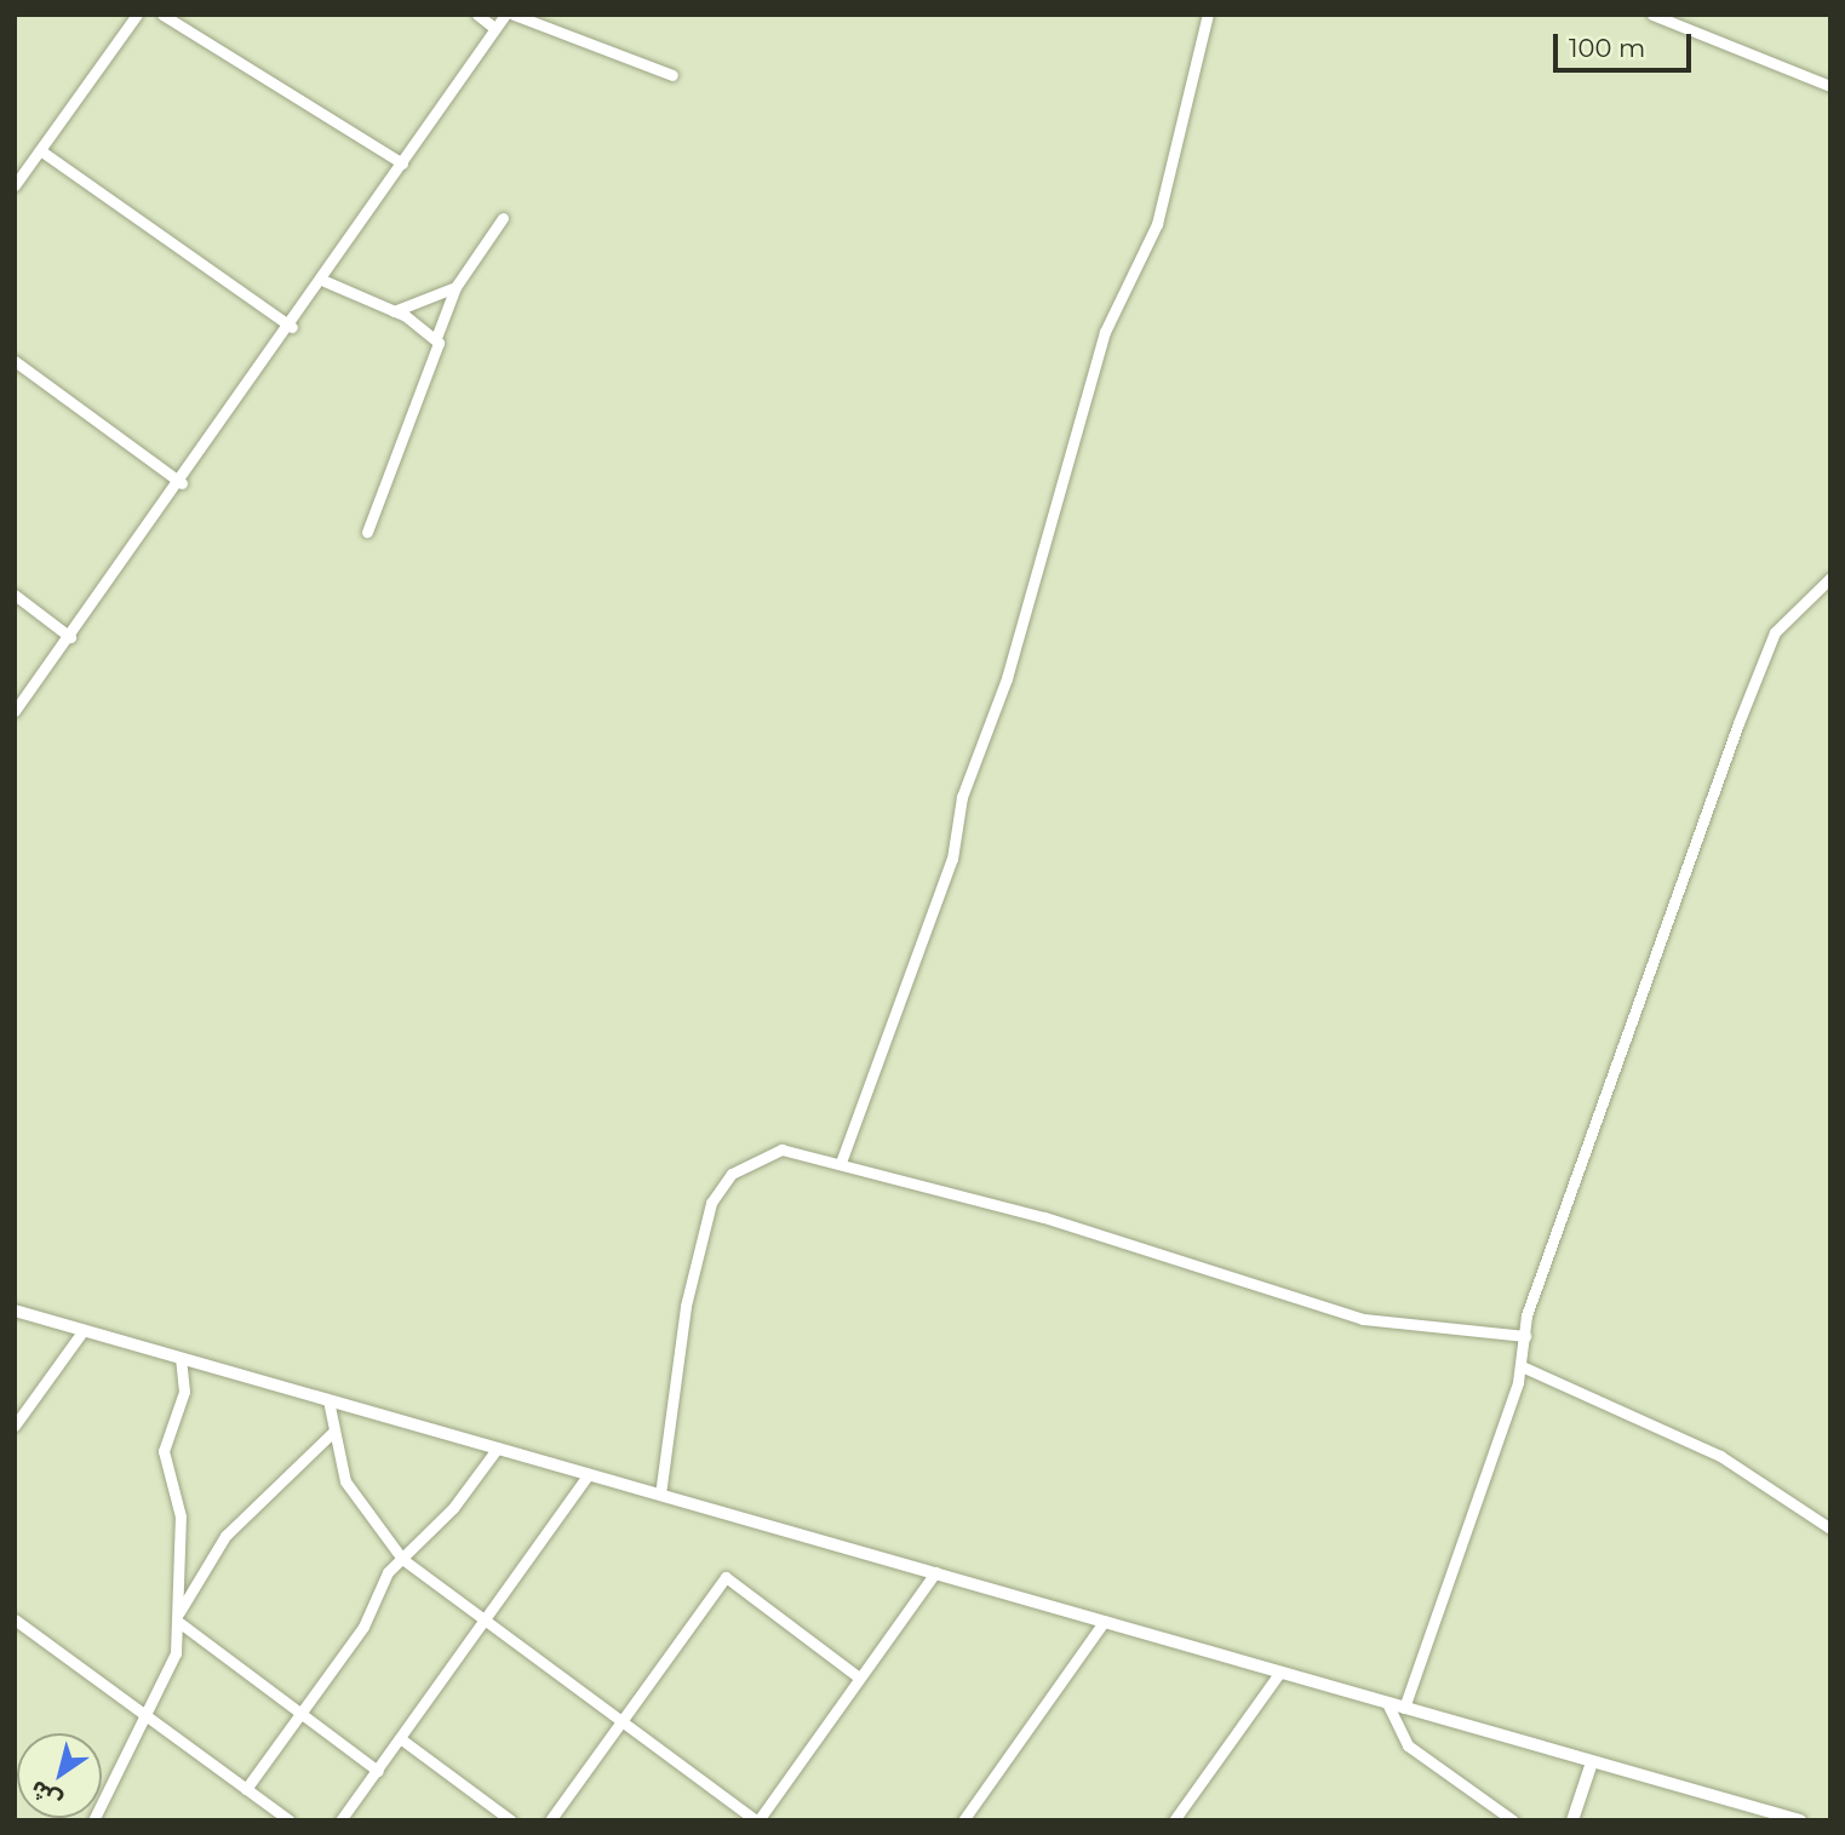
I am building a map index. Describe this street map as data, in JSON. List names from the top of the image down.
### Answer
{
  "scale_bar": "100 m",
  "north": "bottom left"
}
